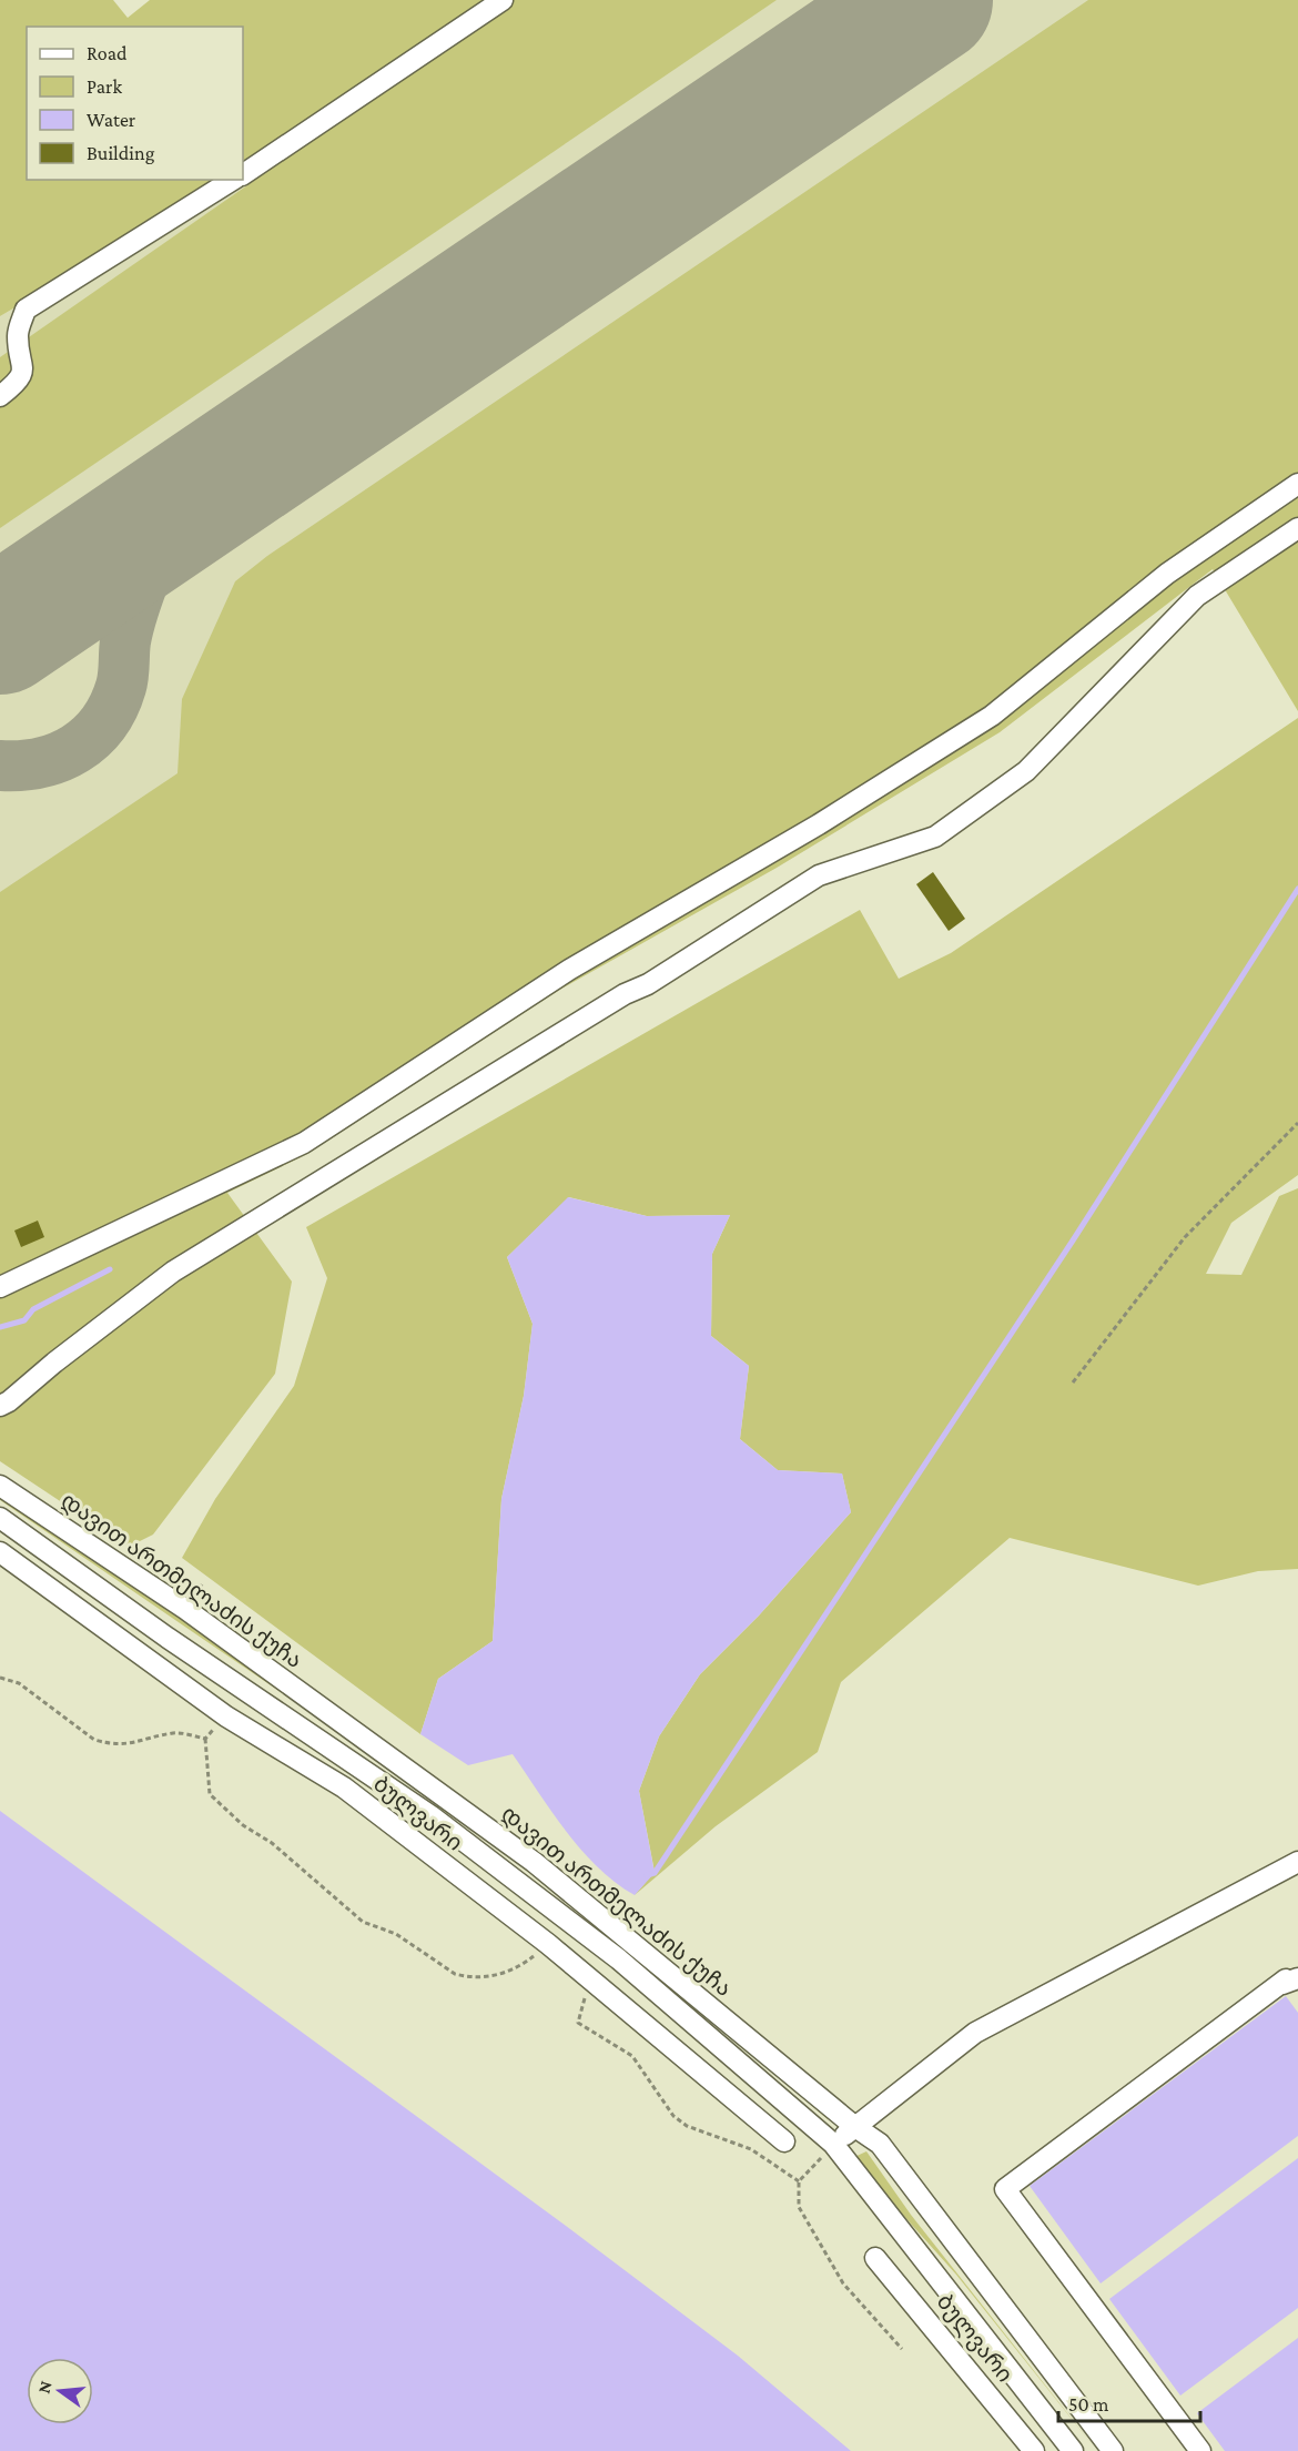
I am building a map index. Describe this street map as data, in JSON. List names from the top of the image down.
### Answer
{
  "streets": {
    "street": ["დავით ართმელაძის ქუჩა", "ბულვარი"]
  },
  "legend": [
    "Road",
    "Park",
    "Water",
    "Building"
  ],
  "scale_bar": "50 m",
  "north": "left"
}
